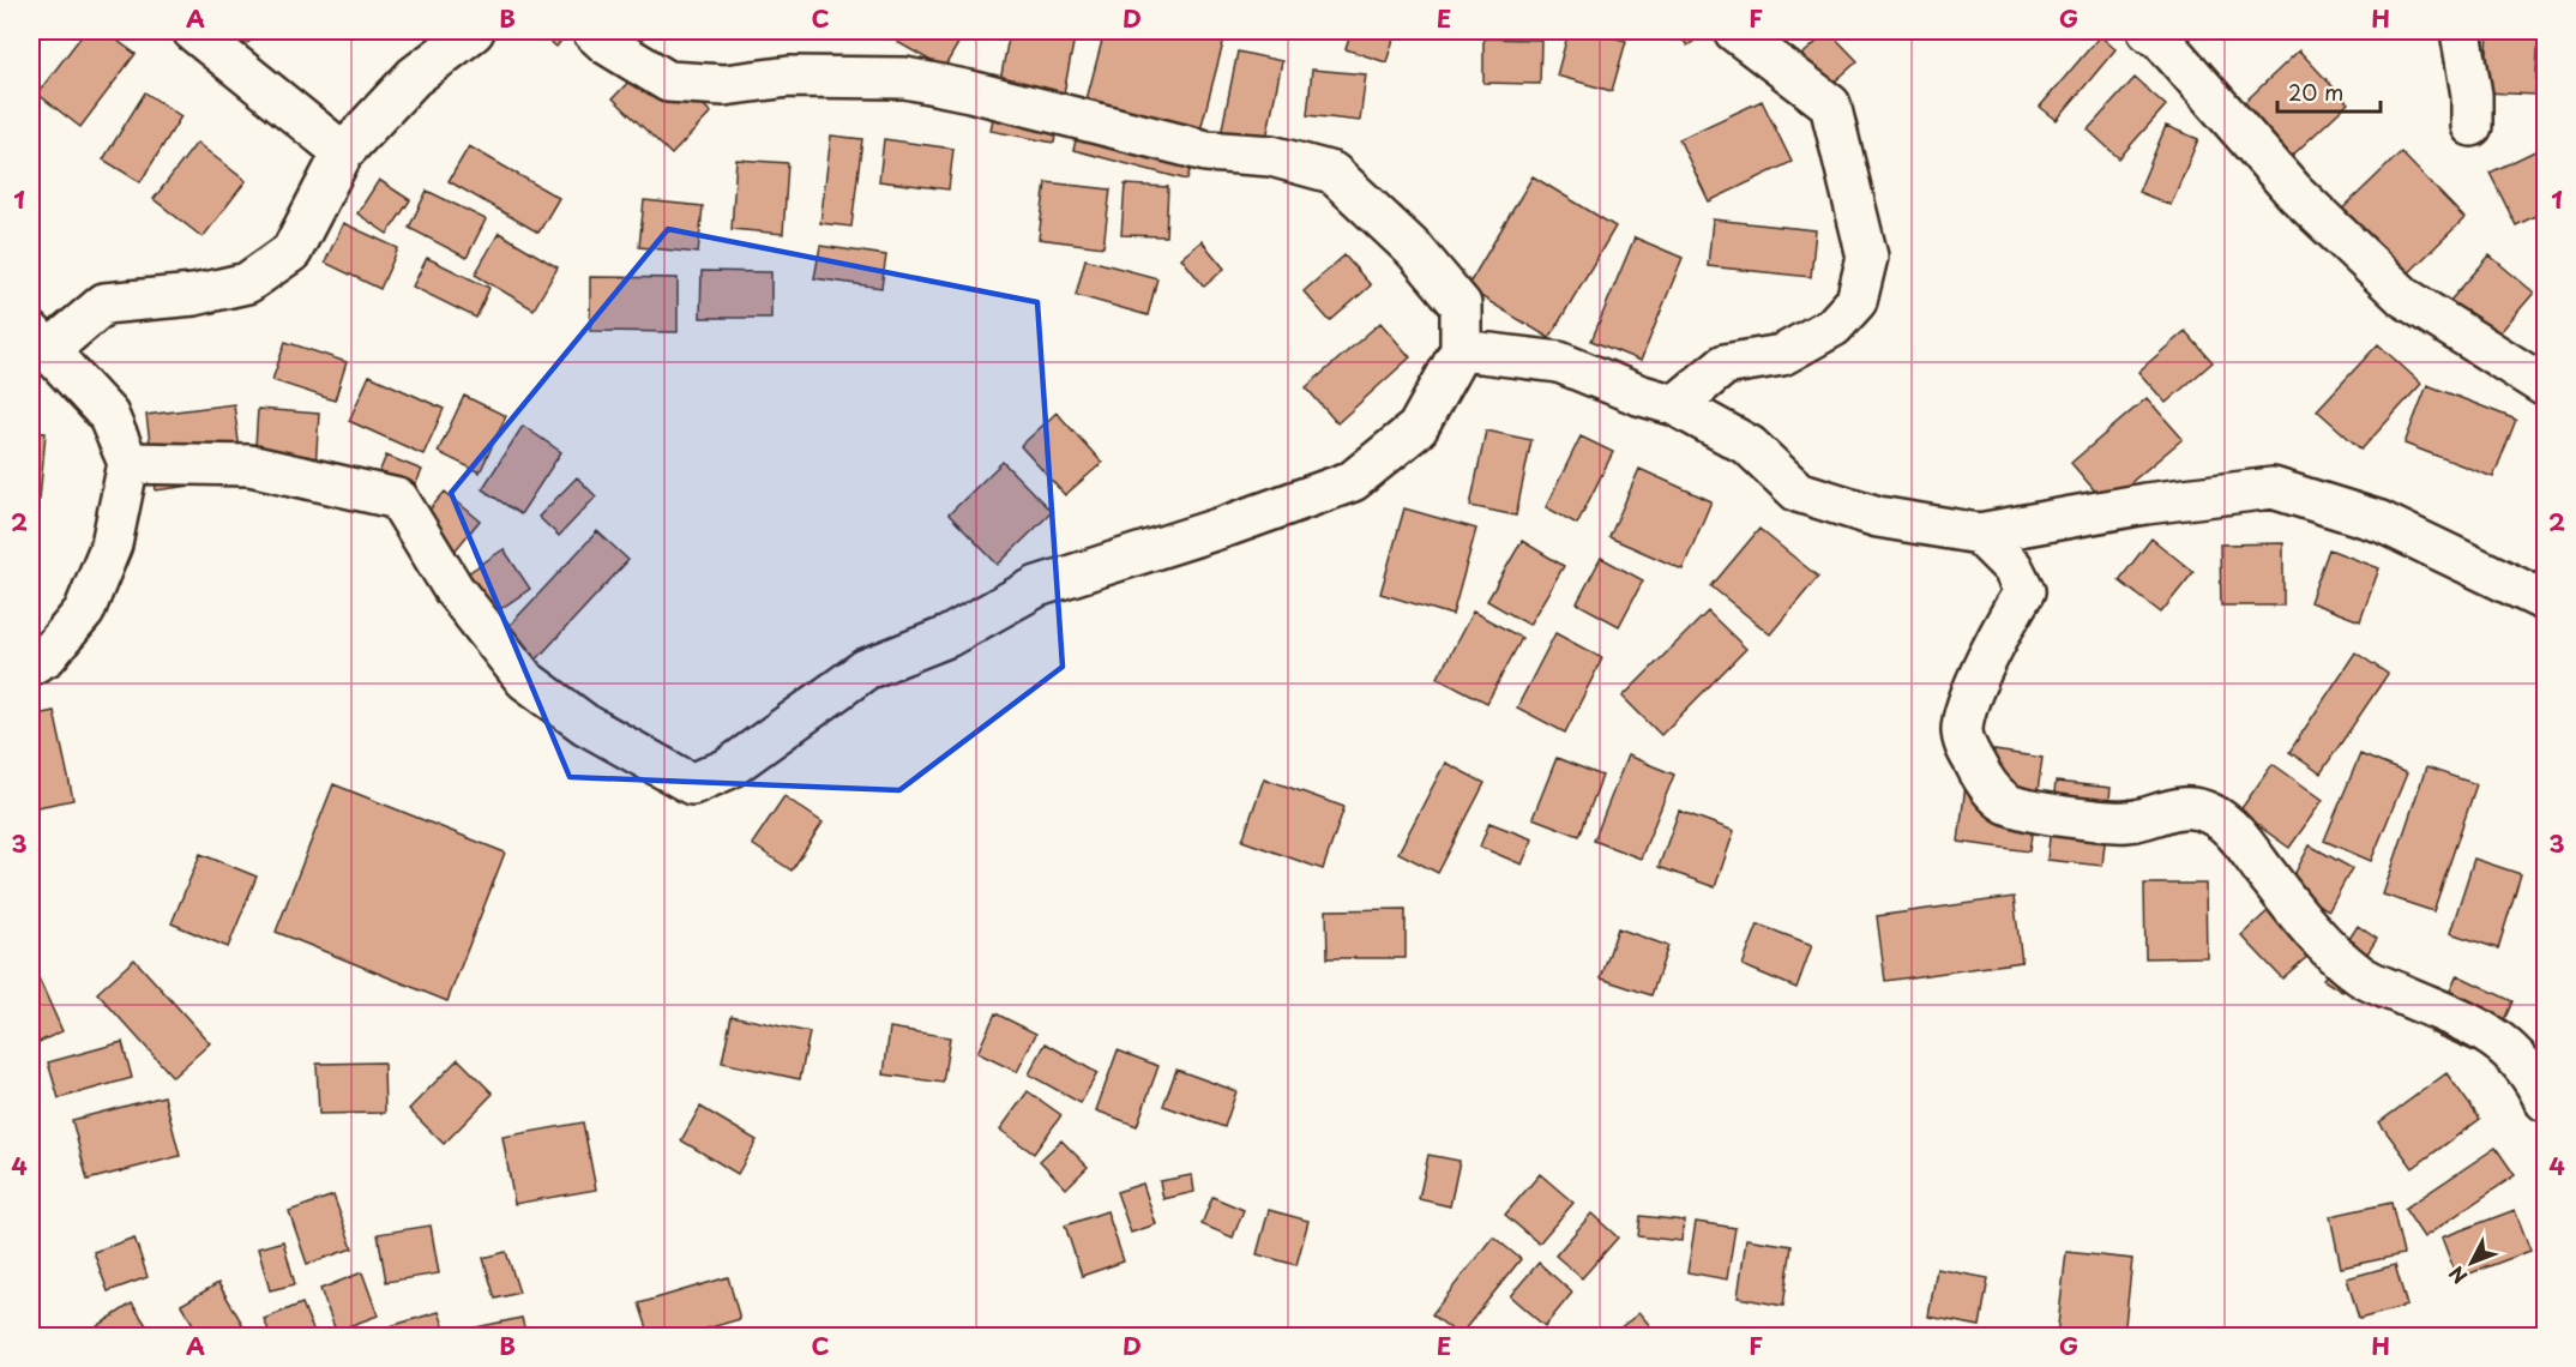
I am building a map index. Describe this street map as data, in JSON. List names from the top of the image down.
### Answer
{
  "scale_bar": "20 m",
  "north": "bottom left",
  "grid": {
    "columns": [
      "A",
      "B",
      "C",
      "D",
      "E",
      "F",
      "G",
      "H"
    ],
    "rows": [
      "1",
      "2",
      "3",
      "4"
    ]
  }
}
